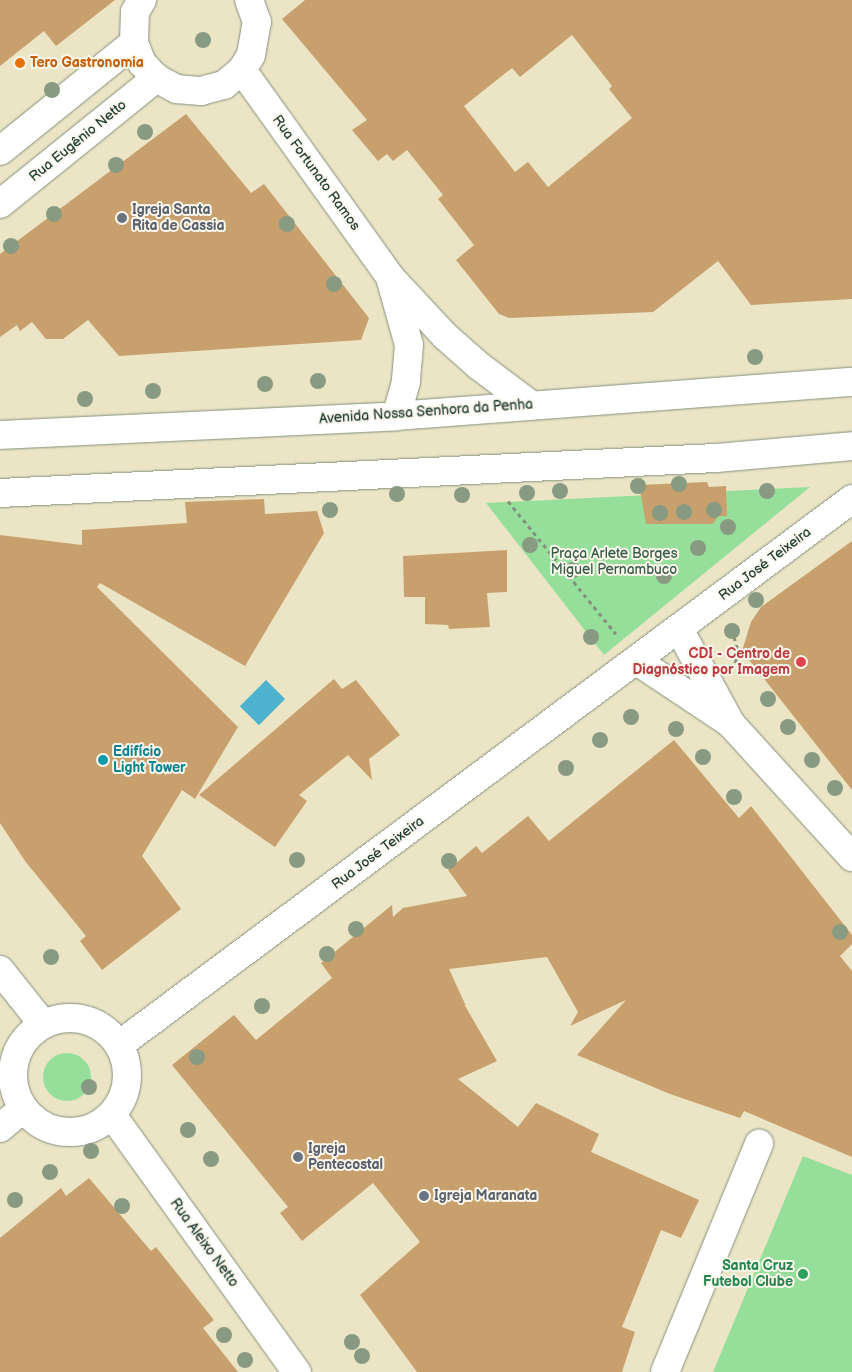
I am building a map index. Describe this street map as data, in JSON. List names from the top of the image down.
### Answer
{
  "streets": {
    "street": [
      "Rua Eugênio Netto",
      "Rua Fortunato Ramos",
      "Avenida Nossa Senhora da Penha",
      "Rua José Teixeira",
      "Rua Aleixo Netto"
    ]
  },
  "crossings": [
    ["Rua Fortunato Ramos", "Avenida Nossa Senhora da Penha"],
    ["Rua José Teixeira", "Rua Aleixo Netto"]
  ],
  "parks": ["Praça Arlete Borges Miguel Pernambuco"],
  "places": [
    "Tero Gastronomia",
    "Igreja Santa Rita de Cassia",
    "CDI - Centro de Diagnóstico por Imagem",
    "Edifício Light Tower",
    "Igreja Pentecostal",
    "Igreja Maranata",
    "Santa Cruz Futebol Clube"
  ]
}
